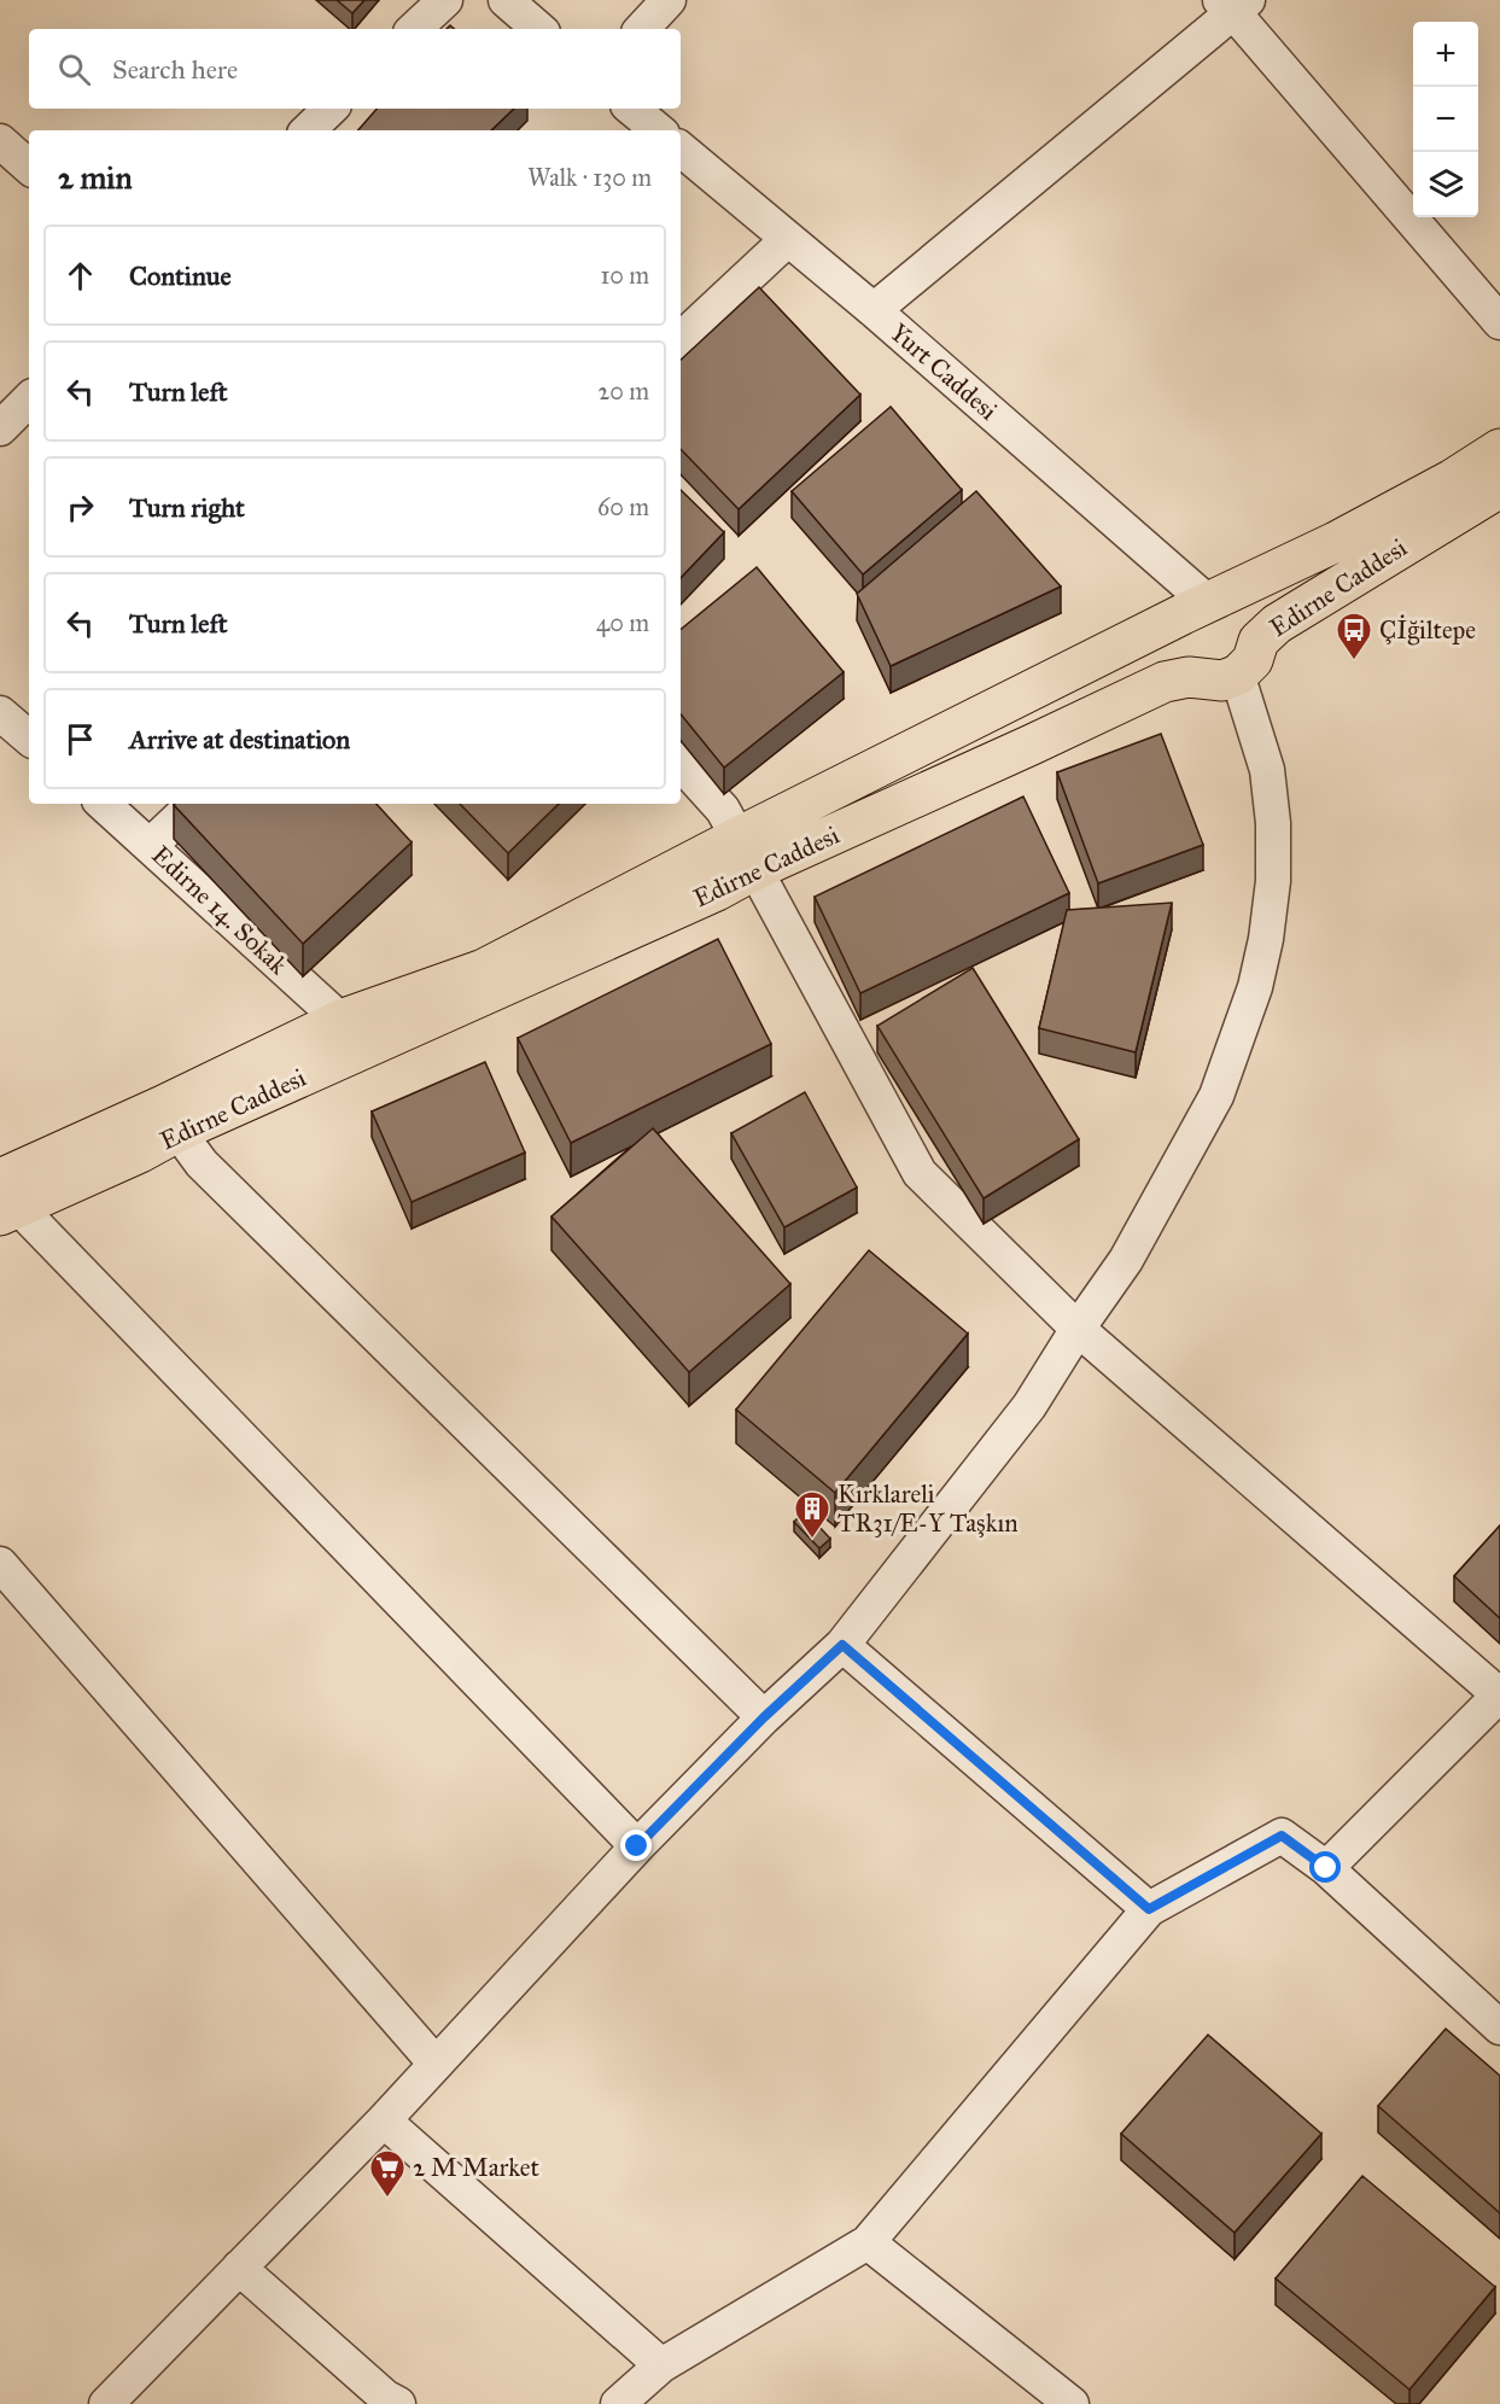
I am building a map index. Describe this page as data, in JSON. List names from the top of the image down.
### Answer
{
  "streets": {
    "highway": ["Edirne Caddesi"],
    "street": ["Yurt Caddesi", "Edirne 14. Sokak"]
  },
  "crossings": [
    ["Yurt Caddesi", "Edirne Caddesi"],
    ["Edirne Caddesi", "Edirne 14. Sokak"]
  ],
  "places": {
    "bus stop": ["Çİğiltepe"],
    "building": ["Kırklareli TR31/E-Y Taşkın"],
    "supermarket": ["2 M Market"]
  },
  "page": {
    "map_buttons": ["+", "−"],
    "search": "Search here",
    "heading": ["2 min", "Walk · 130 m"],
    "list": [
      ["Continue", "10 m"],
      ["Turn left", "20 m"],
      ["Turn right", "60 m"],
      ["Turn left", "40 m"],
      "Arrive at destination"
    ]
  }
}
